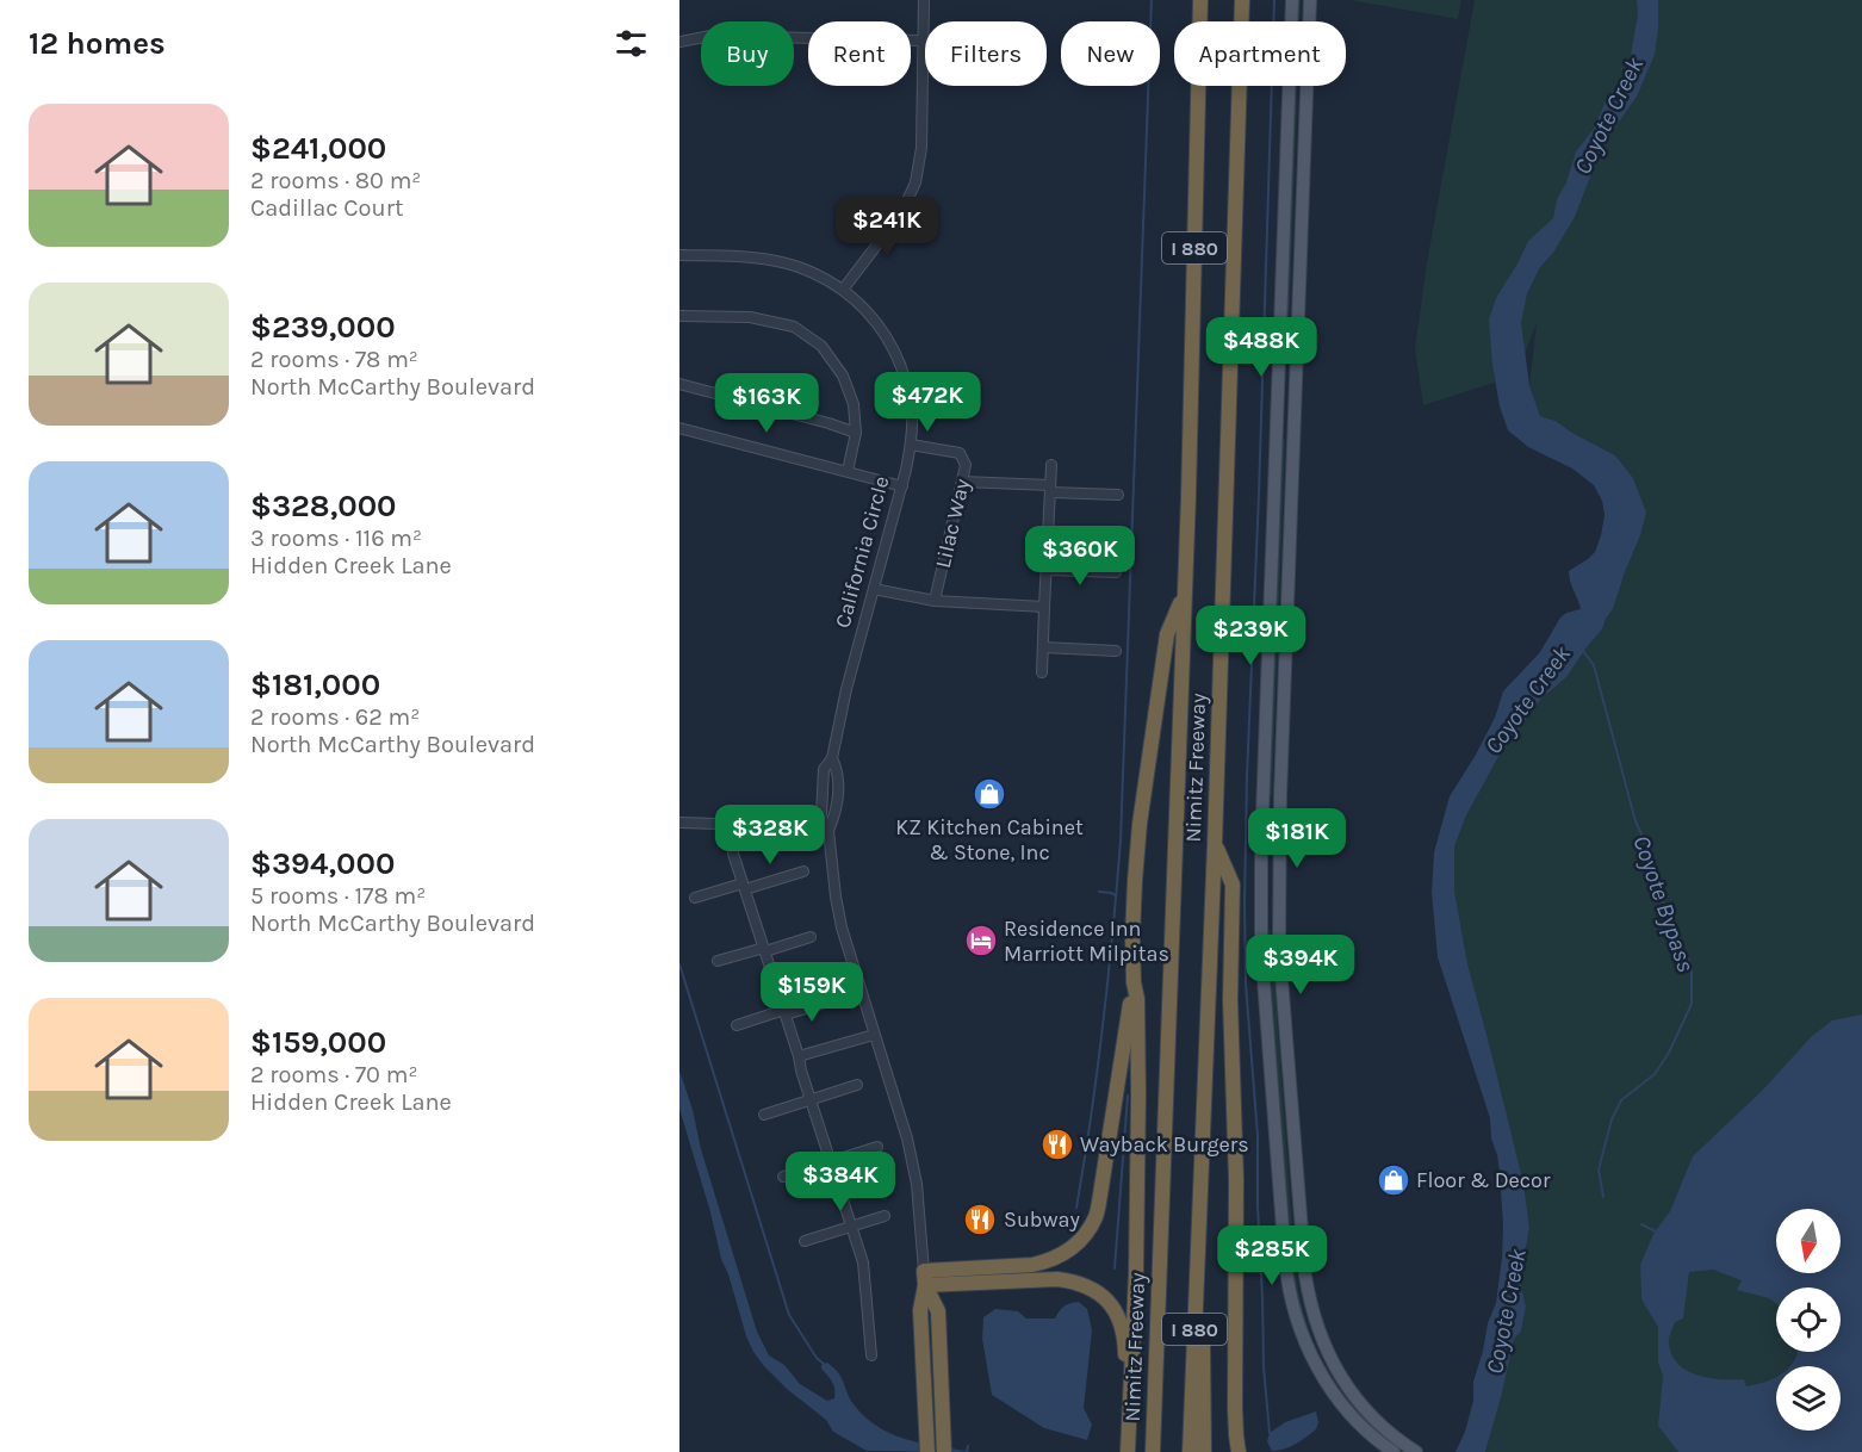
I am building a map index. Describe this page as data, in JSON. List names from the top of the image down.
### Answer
{
  "streets": {
    "highway": ["I 880", "California Circle", "Nimitz Freeway"],
    "street": ["Lilac Way"]
  },
  "crossings": [
    ["Lilac Way", "California Circle"]
  ],
  "water": ["Coyote Creek", "Coyote Bypass"],
  "places": {
    "shop": ["KZ Kitchen Cabinet & Stone, Inc", "Floor & Decor"],
    "hotel": ["Residence Inn Marriott Milpitas"],
    "restaurant": ["Wayback Burgers", "Subway"]
  },
  "north": "bottom",
  "page": {
    "heading": "12 homes",
    "chip": [
      "Buy",
      "Rent",
      "Filters",
      "New",
      "Apartment"
    ],
    "list": [
      {
        "name": "$241,000",
        "note": "2 rooms · 80 m² · Cadillac Court"
      },
      {
        "name": "$239,000",
        "note": "2 rooms · 78 m² · North McCarthy Boulevard"
      },
      {
        "name": "$328,000",
        "note": "3 rooms · 116 m² · Hidden Creek Lane"
      },
      {
        "name": "$181,000",
        "note": "2 rooms · 62 m² · North McCarthy Boulevard"
      },
      {
        "name": "$394,000",
        "note": "5 rooms · 178 m² · North McCarthy Boulevard"
      },
      {
        "name": "$159,000",
        "note": "2 rooms · 70 m² · Hidden Creek Lane"
      }
    ],
    "price": [
      "$241K",
      "$488K",
      "$472K",
      "$163K",
      "$360K",
      "$239K",
      "$328K",
      "$181K",
      "$394K",
      "$159K",
      "$384K",
      "$285K"
    ]
  }
}
